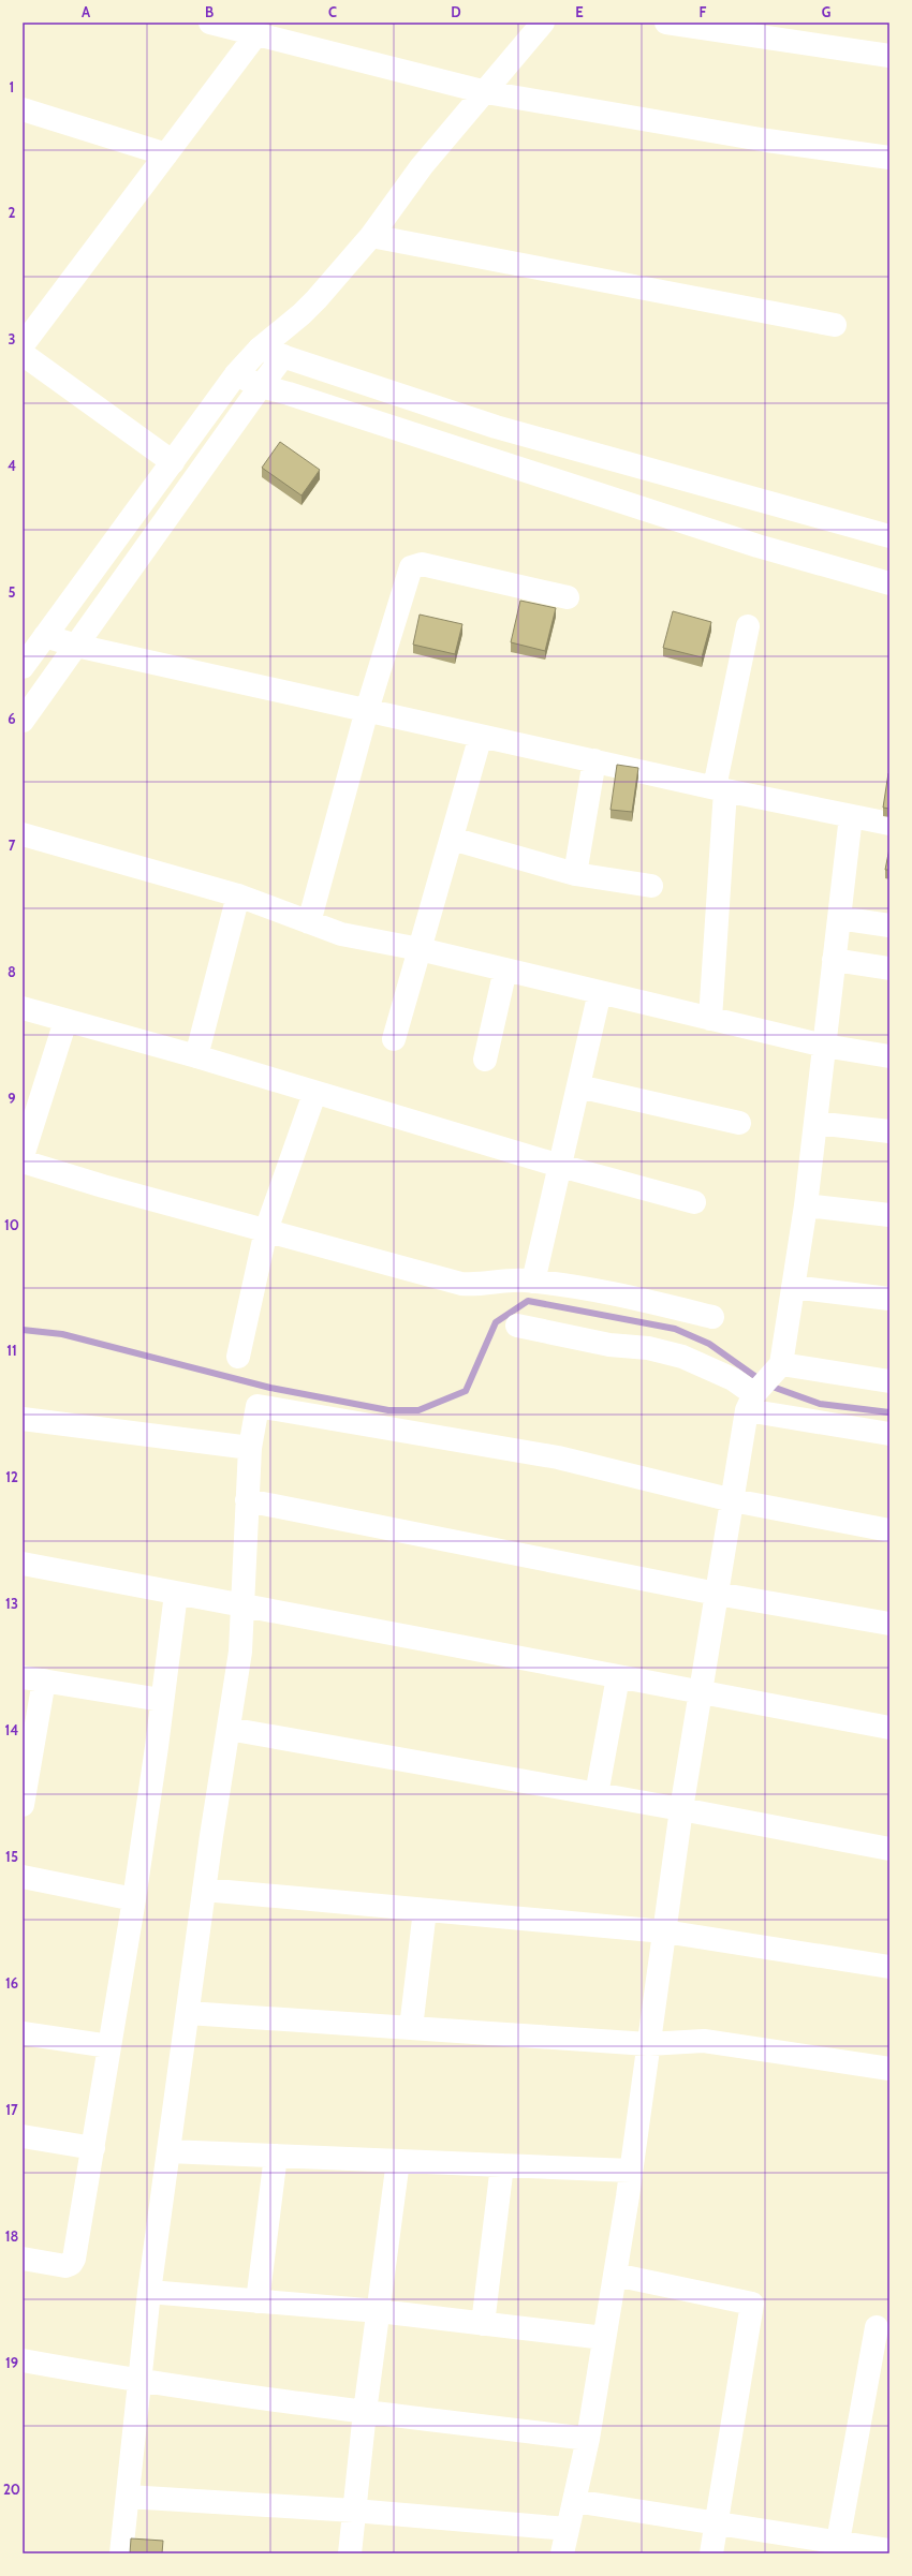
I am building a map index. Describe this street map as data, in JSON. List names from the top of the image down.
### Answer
{
  "grid": {
    "columns": [
      "A",
      "B",
      "C",
      "D",
      "E",
      "F",
      "G"
    ],
    "rows": [
      "1",
      "2",
      "3",
      "4",
      "5",
      "6",
      "7",
      "8",
      "9",
      "10",
      "11",
      "12",
      "13",
      "14",
      "15",
      "16",
      "17",
      "18",
      "19",
      "20"
    ]
  }
}
